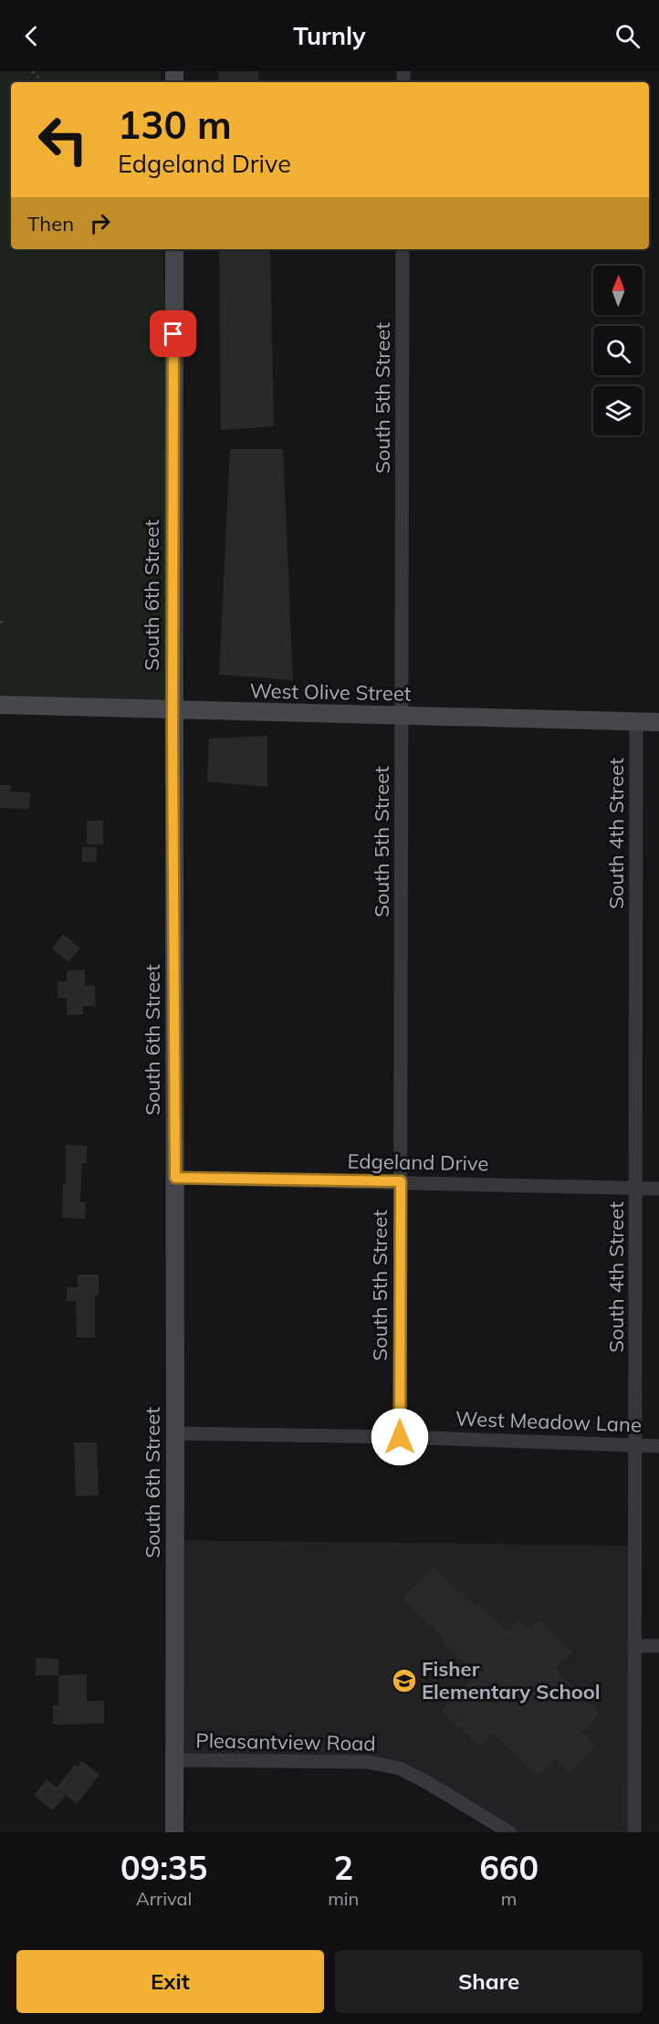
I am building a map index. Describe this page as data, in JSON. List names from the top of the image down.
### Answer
{
  "streets": {
    "main road": ["South 6th Street", "West Olive Street"],
    "street": [
      "South 5th Street",
      "South 4th Street",
      "Edgeland Drive",
      "West Meadow Lane",
      "Pleasantview Road"
    ]
  },
  "crossings": [
    ["South 5th Street", "West Olive Street"],
    ["South 5th Street", "Edgeland Drive"],
    ["South 5th Street", "West Meadow Lane"],
    ["South 6th Street", "West Olive Street"],
    ["South 6th Street", "Edgeland Drive"],
    ["South 6th Street", "West Meadow Lane"],
    ["South 6th Street", "Pleasantview Road"],
    ["West Olive Street", "South 4th Street"],
    ["South 4th Street", "Edgeland Drive"],
    ["South 4th Street", "West Meadow Lane"]
  ],
  "places": {
    "school or university": ["Fisher Elementary School"]
  },
  "north": "top",
  "page": {
    "header": "Turnly",
    "turn": ["130 m", "Edgeland Drive"],
    "then": "Then",
    "eta": [
      "09:35",
      "Arrival",
      "2",
      "min",
      "660",
      "m"
    ],
    "buttons": ["Exit", "Share"]
  }
}
